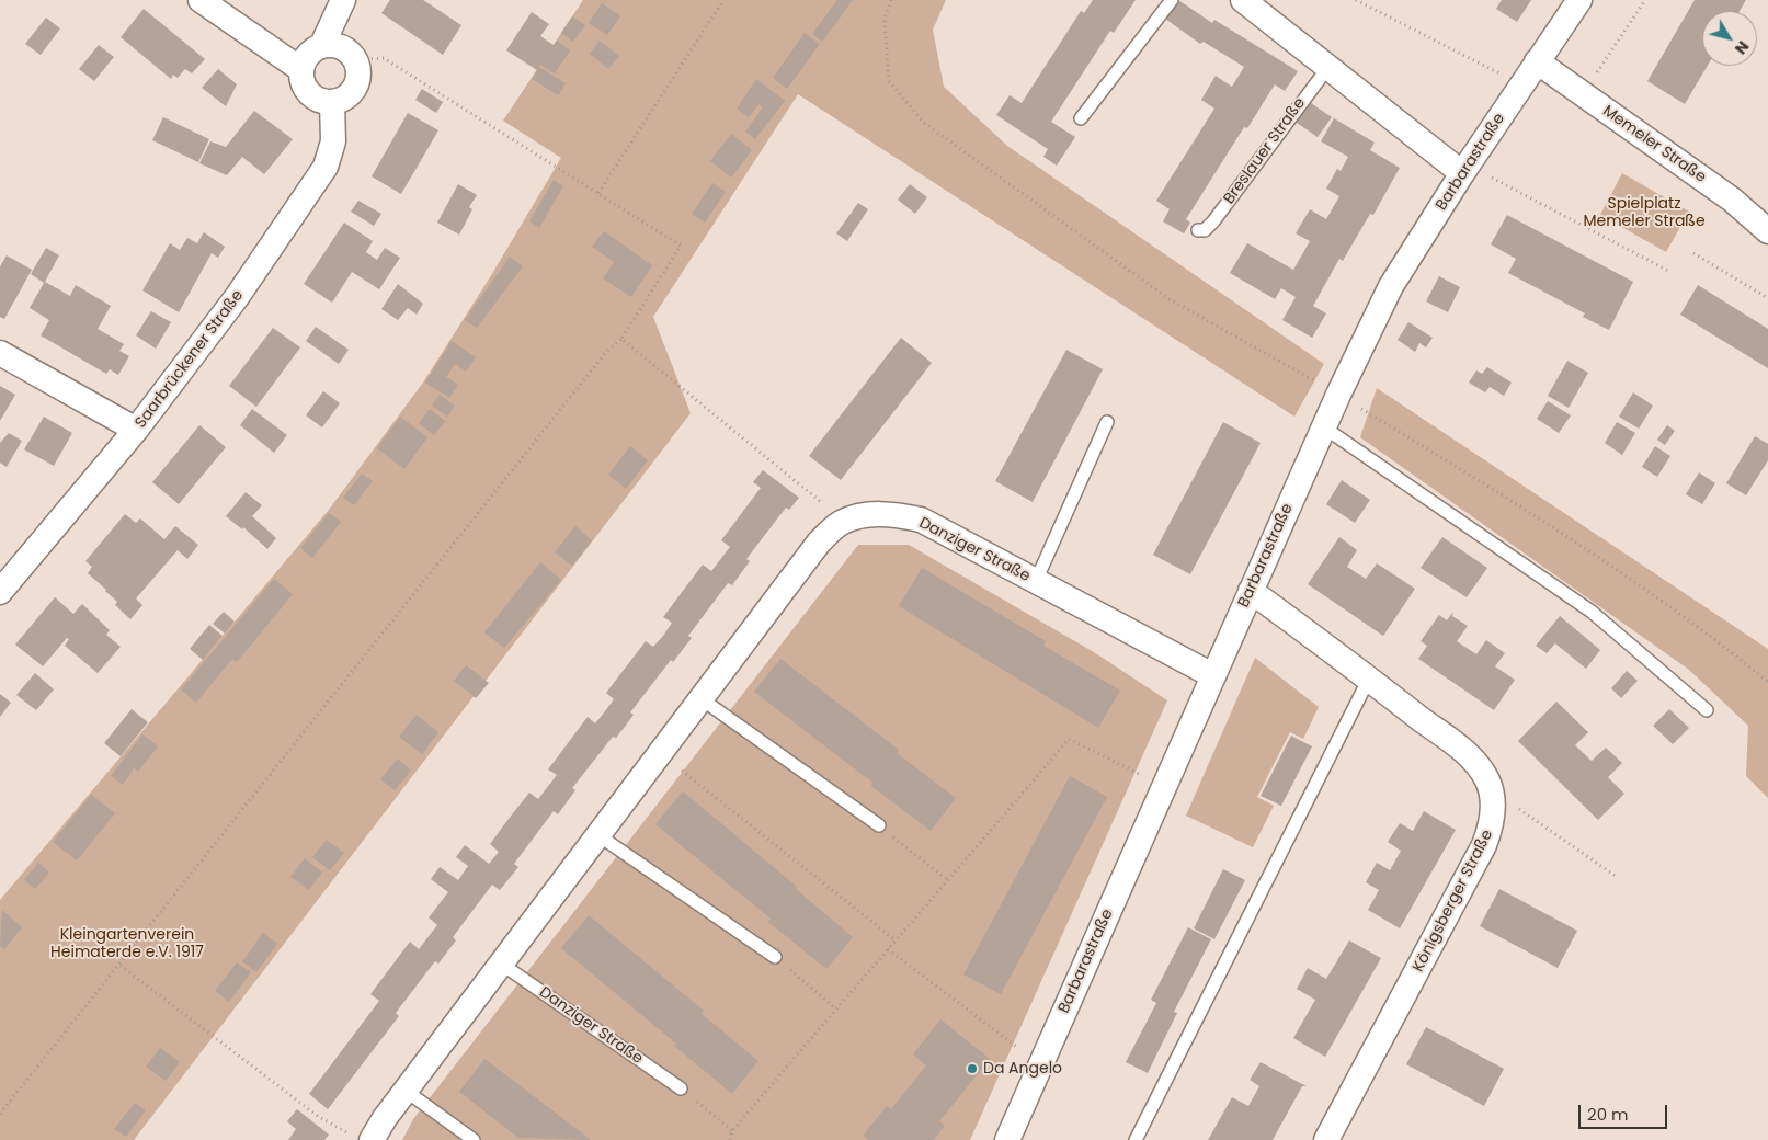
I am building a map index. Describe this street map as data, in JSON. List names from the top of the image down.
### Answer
{
  "streets": {
    "street": [
      "Memeler Straße",
      "Barbarastraße",
      "Saarbrückener Straße",
      "Danziger Straße",
      "Königsberger Straße"
    ],
    "lane": ["Breslauer Straße"]
  },
  "crossings": [
    ["Memeler Straße", "Barbarastraße"],
    ["Barbarastraße", "Danziger Straße"],
    ["Barbarastraße", "Königsberger Straße"]
  ],
  "parks": ["Spielplatz Memeler Straße", "Kleingartenverein Heimaterde e.V. 1917"],
  "places": ["Da Angelo"],
  "scale_bar": "20 m",
  "north": "bottom right"
}
